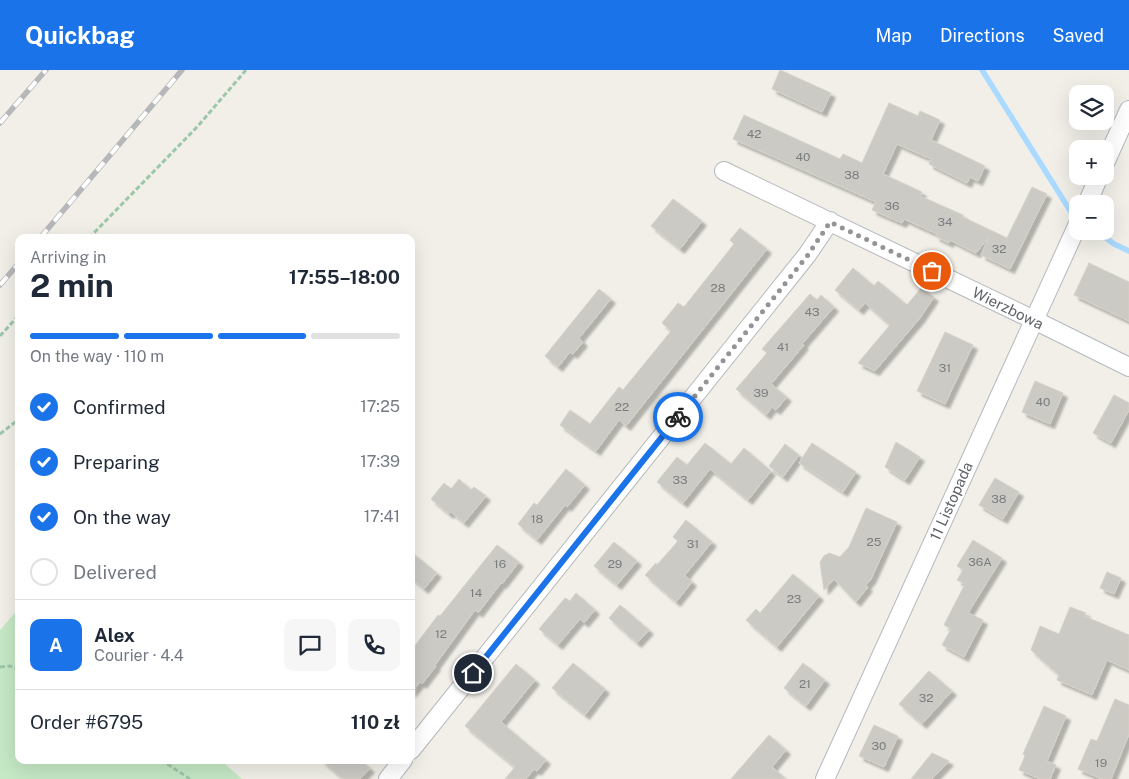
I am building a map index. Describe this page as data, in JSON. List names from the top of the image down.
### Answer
{
  "streets": {
    "street": ["Wierzbowa", "11 Listopada"]
  },
  "crossings": [
    ["Wierzbowa", "11 Listopada"]
  ],
  "house_numbers": [
    "42",
    "40",
    "38",
    "36",
    "34",
    "32",
    "28",
    "43",
    "41",
    "31",
    "39",
    "40",
    "22",
    "33",
    "38",
    "18",
    "25",
    "31",
    "36A",
    "16",
    "29",
    "14",
    "23",
    "12",
    "21",
    "32",
    "30",
    "19"
  ],
  "page": {
    "header": "Quickbag",
    "nav": ["Map", "Directions", "Saved"],
    "map_buttons": ["+", "−"],
    "heading": ["2 min", "Arriving in", "17:55–18:00"],
    "panel": [
      "Alex",
      "Courier · 4.4",
      "Order #6795",
      "110 zł"
    ],
    "bar": "On the way · 110 m",
    "list": [
      ["Confirmed", "17:25"],
      ["Preparing", "17:39"],
      ["On the way", "17:41"],
      "Delivered"
    ],
    "round": "A"
  }
}
